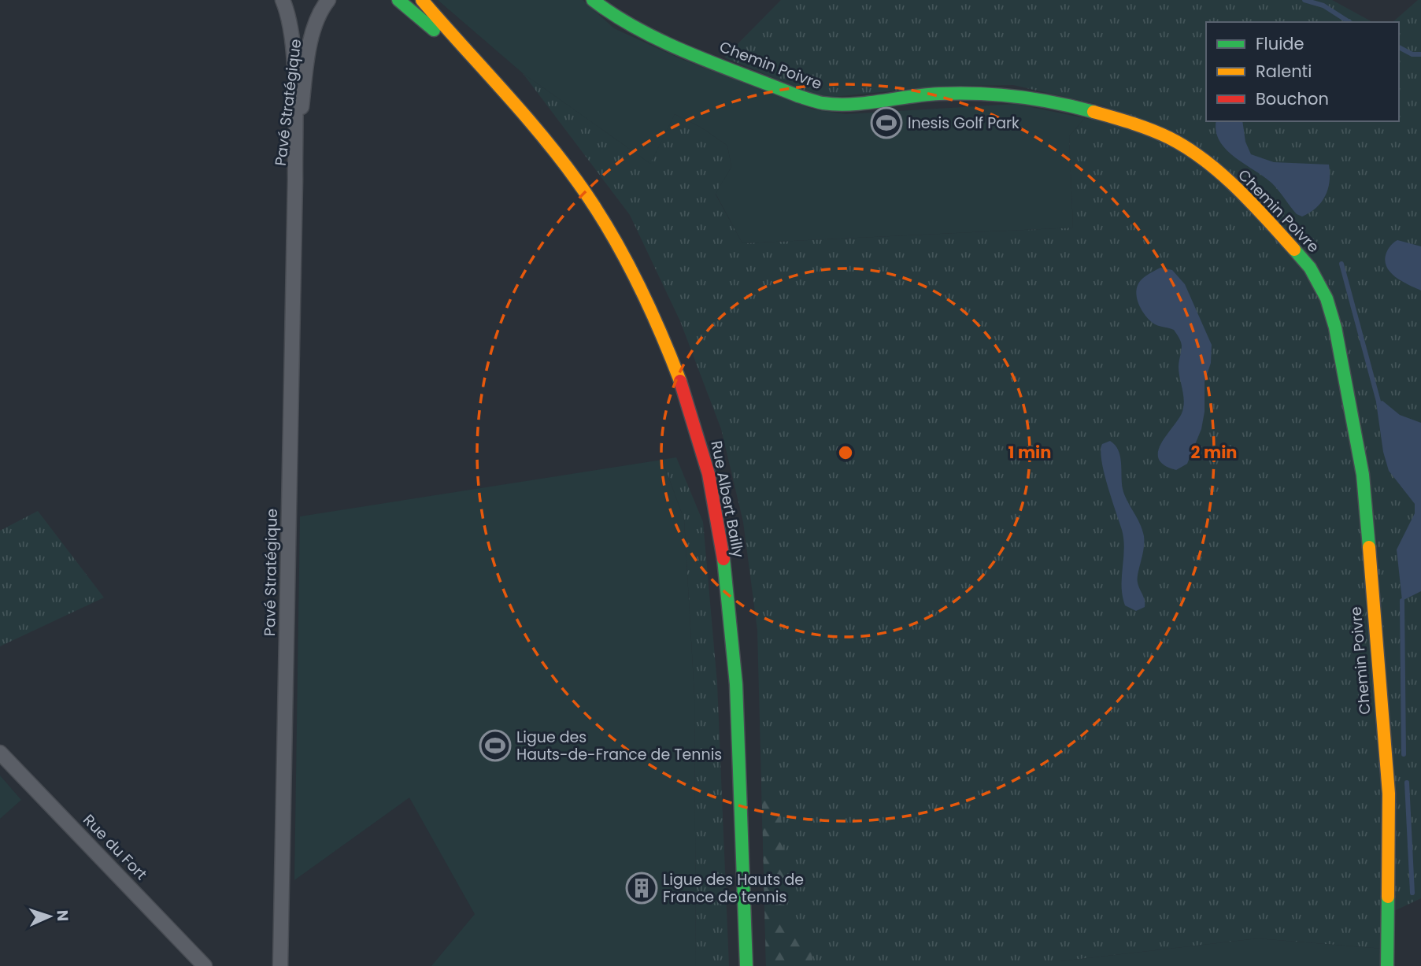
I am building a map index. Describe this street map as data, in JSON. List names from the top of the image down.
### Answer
{
  "streets": {
    "street": [
      "Chemin Poivre",
      "Pavé Stratégique",
      "Rue Albert Bailly",
      "Rue du Fort"
    ]
  },
  "places": {
    "sports": ["Inesis Golf Park", "Ligue des Hauts-de-France de Tennis"],
    "building": ["Ligue des Hauts de France de tennis"]
  },
  "legend": ["Fluide", "Ralenti", "Bouchon"],
  "north": "right",
  "rings": ["1 min", "2 min"]
}
